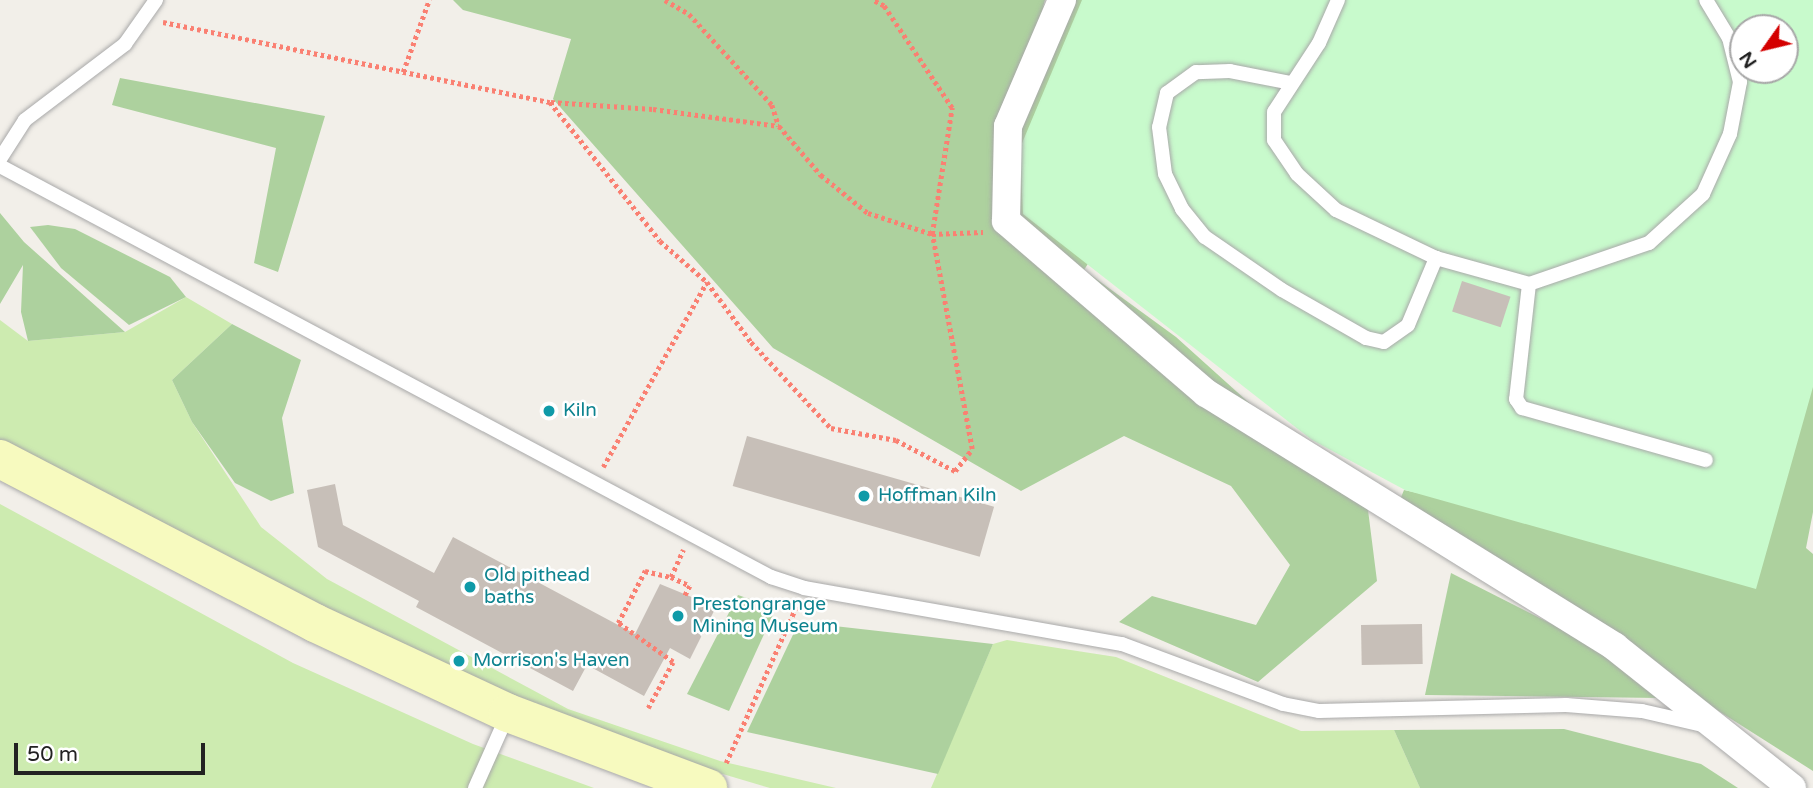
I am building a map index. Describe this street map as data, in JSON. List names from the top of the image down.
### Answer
{
  "places": [
    "Kiln",
    "Hoffman Kiln",
    "Old pithead baths",
    "Prestongrange Mining Museum",
    "Morrison's Haven"
  ],
  "scale_bar": "50 m",
  "north": "bottom left"
}
